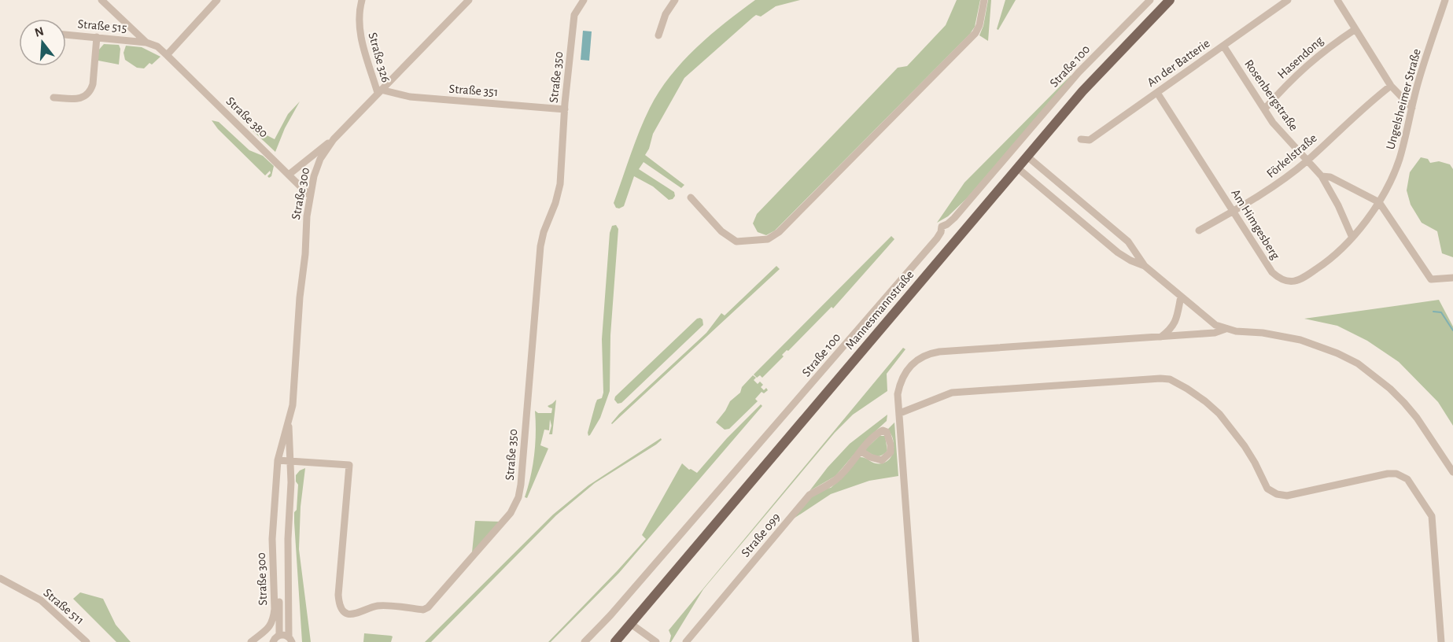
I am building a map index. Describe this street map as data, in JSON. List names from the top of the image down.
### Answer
{
  "streets": {
    "main road": ["Mannesmannstraße"],
    "street": [
      "Straße 515",
      "Straße 326",
      "Hasendong",
      "An der Batterie",
      "Straße 100",
      "Straße 350",
      "Straße 351",
      "Rosenbergstraße",
      "Ungelsheimer Straße",
      "Straße 380",
      "Förkelstraße",
      "Straße 300",
      "Am Himgesberg",
      "Straße 099",
      "Straße 511"
    ]
  },
  "crossings": [
    ["Straße 515", "Straße 380"],
    ["Straße 326", "Straße 351"],
    ["Straße 326", "Straße 300"],
    ["Hasendong", "Rosenbergstraße"],
    ["An der Batterie", "Rosenbergstraße"],
    ["An der Batterie", "Am Himgesberg"],
    ["Straße 350", "Straße 351"],
    ["Straße 350", "Straße 300"],
    ["Straße 351", "Straße 300"],
    ["Rosenbergstraße", "Ungelsheimer Straße"],
    ["Rosenbergstraße", "Förkelstraße"],
    ["Rosenbergstraße", "Am Himgesberg"],
    ["Ungelsheimer Straße", "Am Himgesberg"],
    ["Straße 380", "Straße 300"],
    ["Förkelstraße", "Am Himgesberg"]
  ],
  "north": "top"
}
